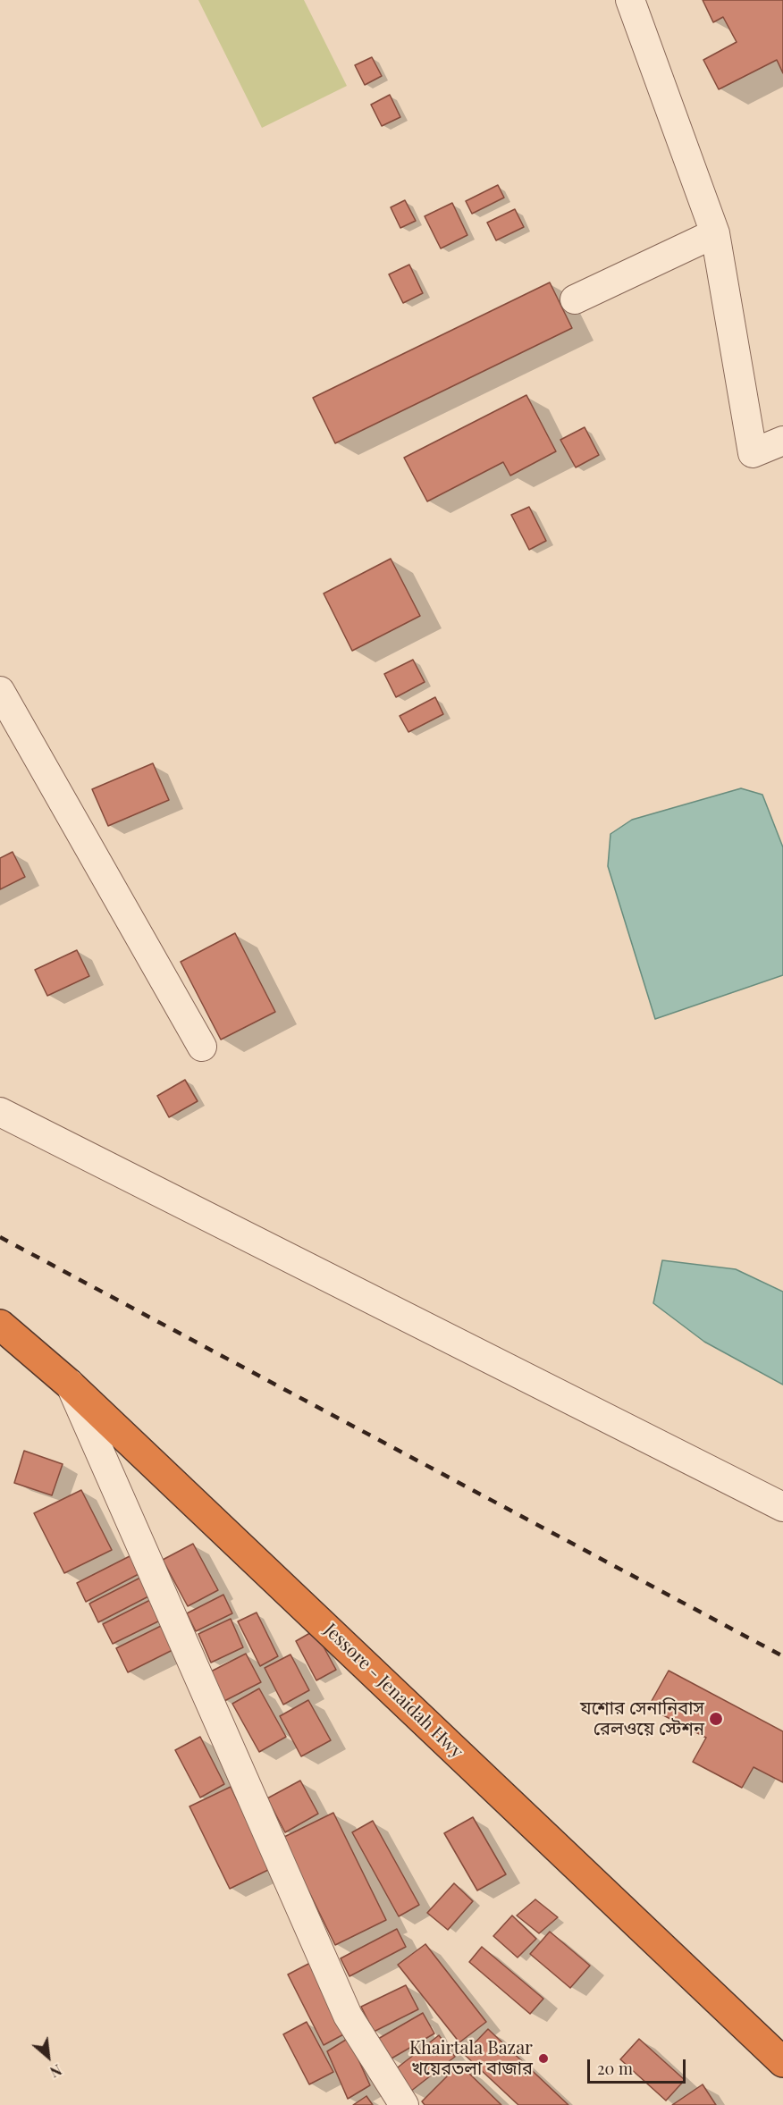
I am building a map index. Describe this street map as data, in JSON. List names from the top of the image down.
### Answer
{
  "streets": {
    "highway": ["Jessore - Jenaidah Hwy"]
  },
  "places": ["যশোর সেনানিবাস রেলওয়ে স্টেশন", "Khairtala Bazar খয়েরতলা বাজার"],
  "scale_bar": "20 m",
  "north": "bottom right"
}
